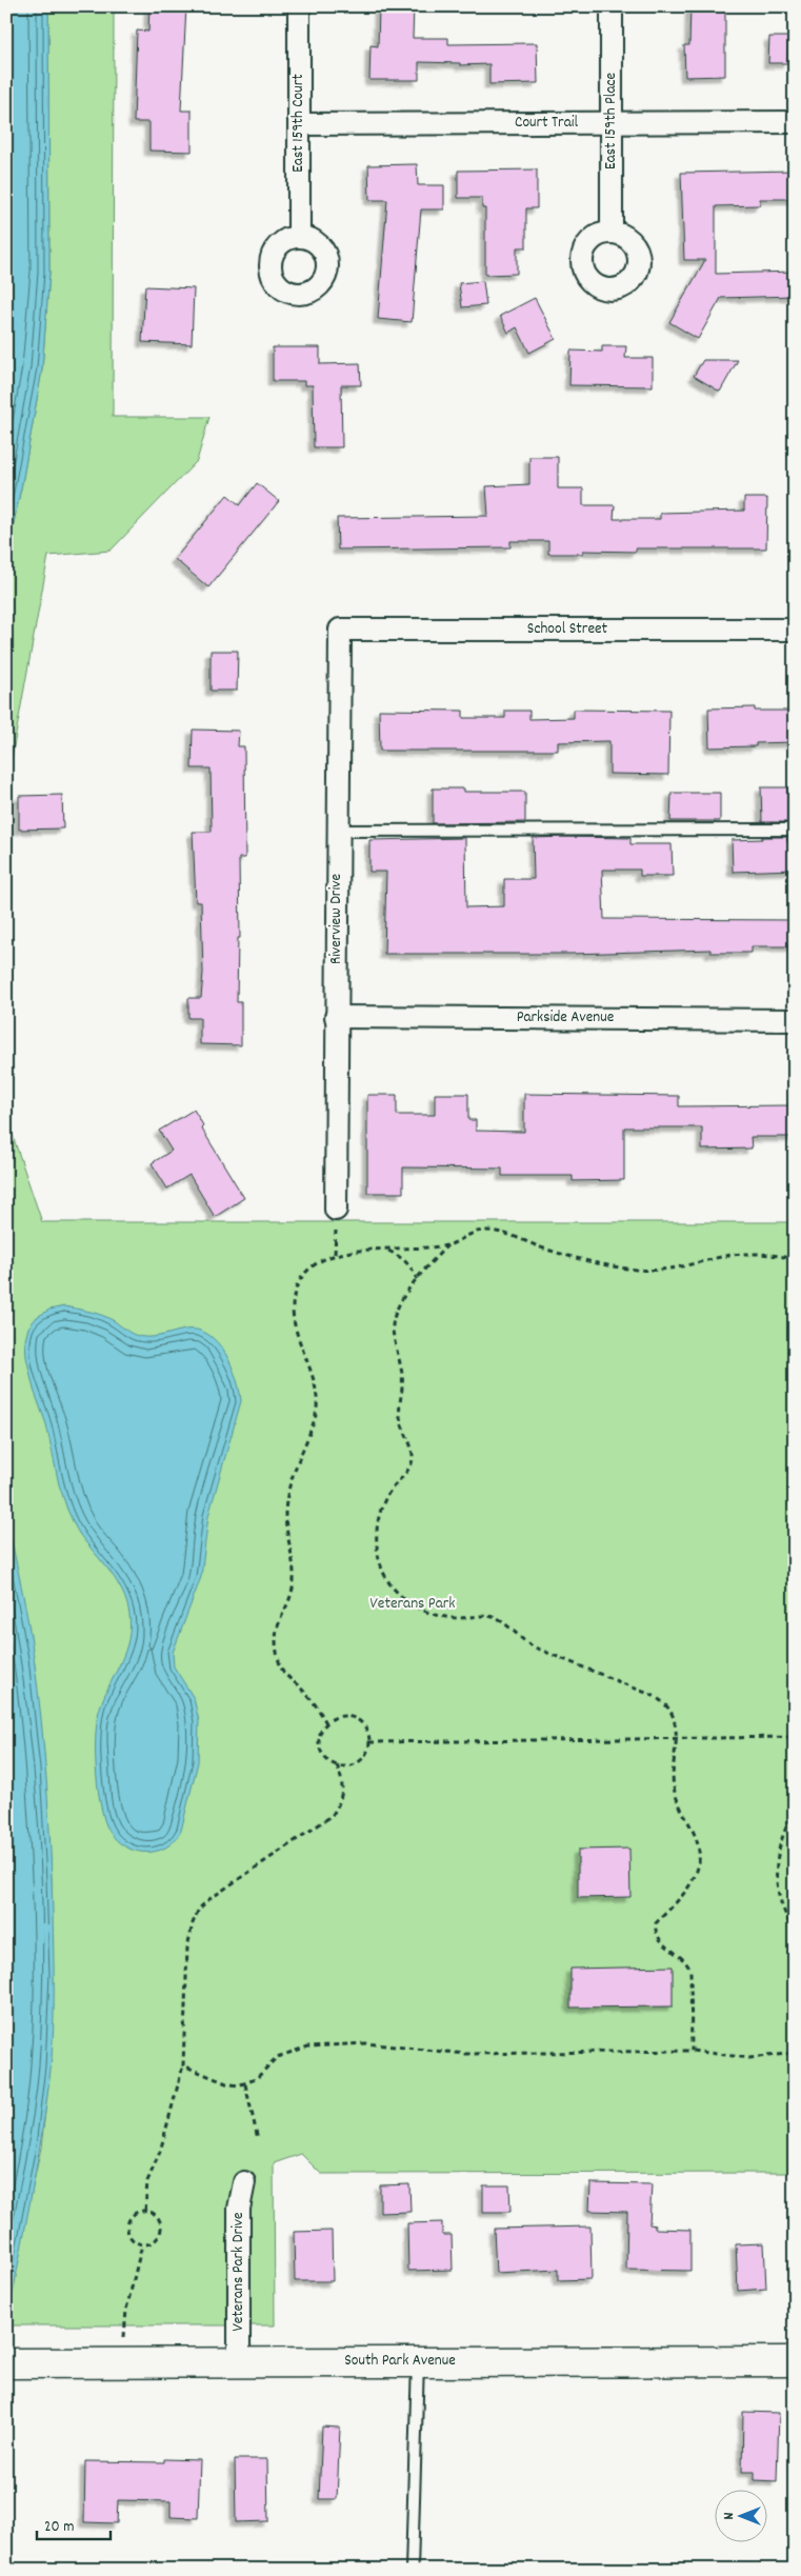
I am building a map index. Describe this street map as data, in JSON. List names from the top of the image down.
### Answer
{
  "streets": {
    "street": [
      "East 159th Place",
      "East 159th Court",
      "Court Trail",
      "School Street",
      "Riverview Drive",
      "Parkside Avenue",
      "Veterans Park Drive",
      "South Park Avenue"
    ]
  },
  "crossings": [
    ["East 159th Place", "Court Trail"],
    ["East 159th Court", "Court Trail"],
    ["School Street", "Riverview Drive"],
    ["Riverview Drive", "Parkside Avenue"],
    ["Veterans Park Drive", "South Park Avenue"]
  ],
  "parks": ["Veterans Park"],
  "scale_bar": "20 m",
  "north": "left"
}
